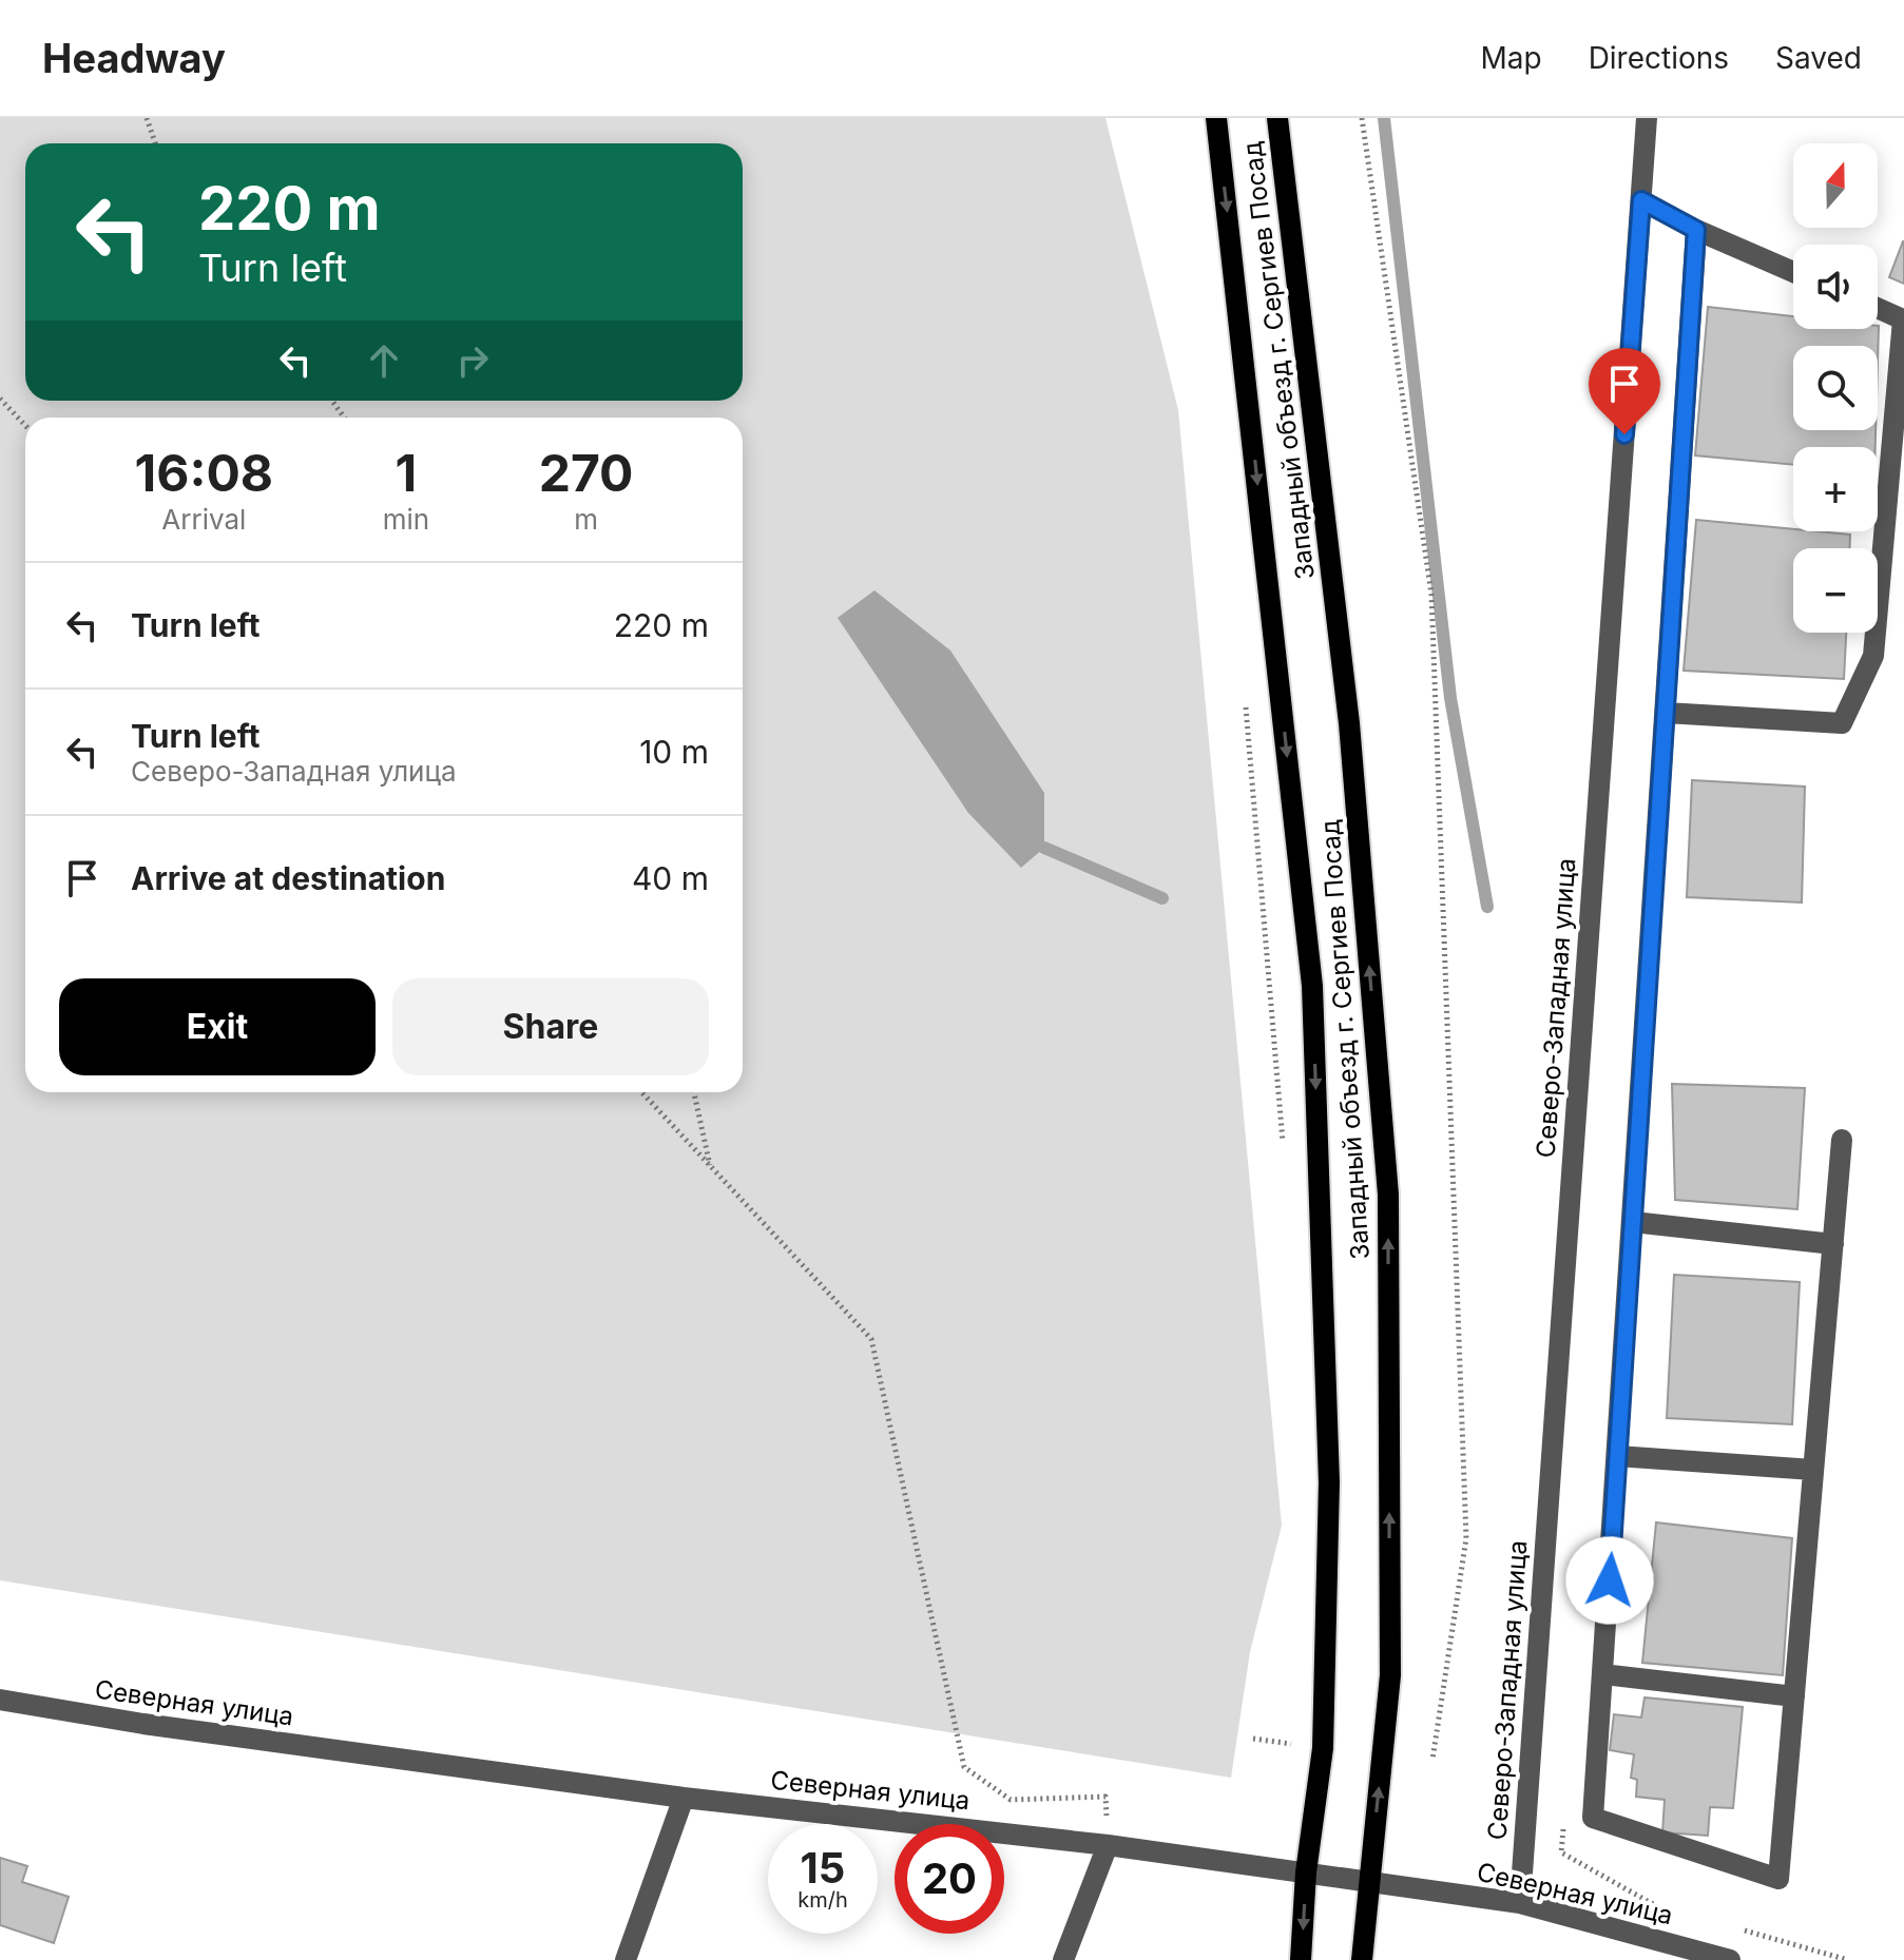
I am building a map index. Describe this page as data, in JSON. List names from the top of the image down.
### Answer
{
  "streets": {
    "main road": ["Западный объезд г. Сергиев Посад"],
    "street": ["Северо-Западная улица", "Северная улица"]
  },
  "crossings": [
    ["Западный объезд г. Сергиев Посад", "Северная улица"],
    ["Северо-Западная улица", "Северная улица"]
  ],
  "north": "top",
  "page": {
    "header": "Headway",
    "nav": ["Map", "Directions", "Saved"],
    "map_buttons": ["+", "−"],
    "turn": ["220 m", "Turn left"],
    "eta": [
      "16:08",
      "Arrival",
      "1",
      "min",
      "270",
      "m"
    ],
    "list": [
      {
        "name": "Turn left",
        "value": "220 m"
      },
      {
        "name": "Turn left",
        "note": "Северо-Западная улица",
        "value": "10 m"
      },
      {
        "name": "Arrive at destination",
        "value": "40 m"
      }
    ],
    "buttons": ["Exit", "Share"],
    "speed": "15 km/h",
    "limit": "20"
  }
}
